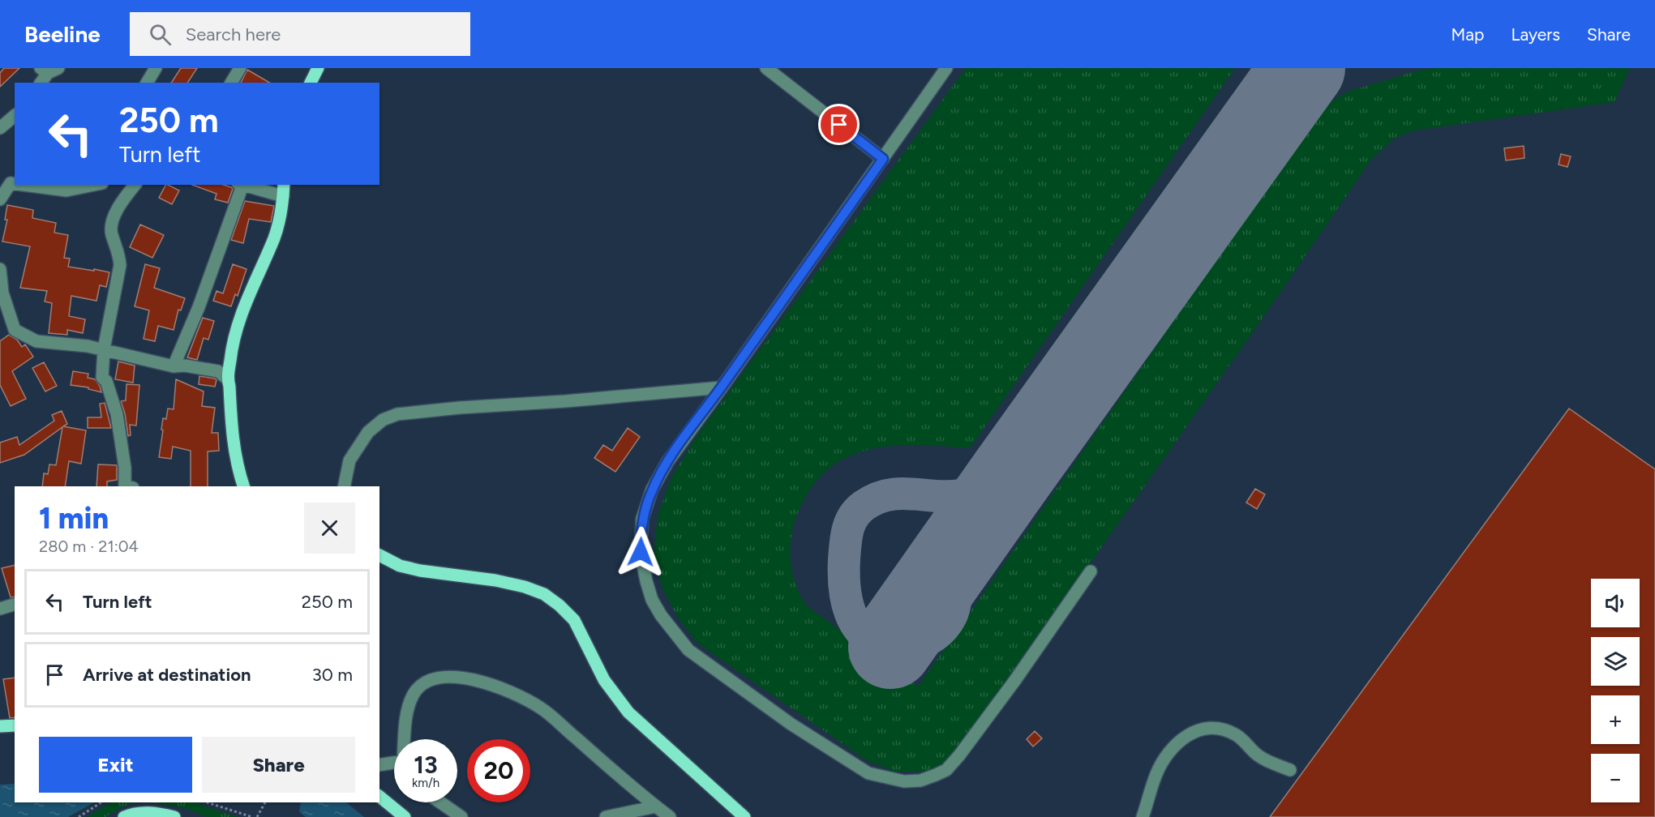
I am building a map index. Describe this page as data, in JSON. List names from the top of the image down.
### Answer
{
  "page": {
    "header": "Beeline",
    "search": "Search here",
    "nav": ["Map", "Layers", "Share"],
    "turn": ["250 m", "Turn left"],
    "heading": ["1 min", "280 m · 21:04"],
    "list": [
      {
        "name": "Turn left",
        "value": "250 m"
      },
      {
        "name": "Arrive at destination",
        "value": "30 m"
      }
    ],
    "map_buttons": ["+", "−"],
    "buttons": ["Exit", "Share"],
    "speed": "13 km/h",
    "limit": "20"
  }
}
